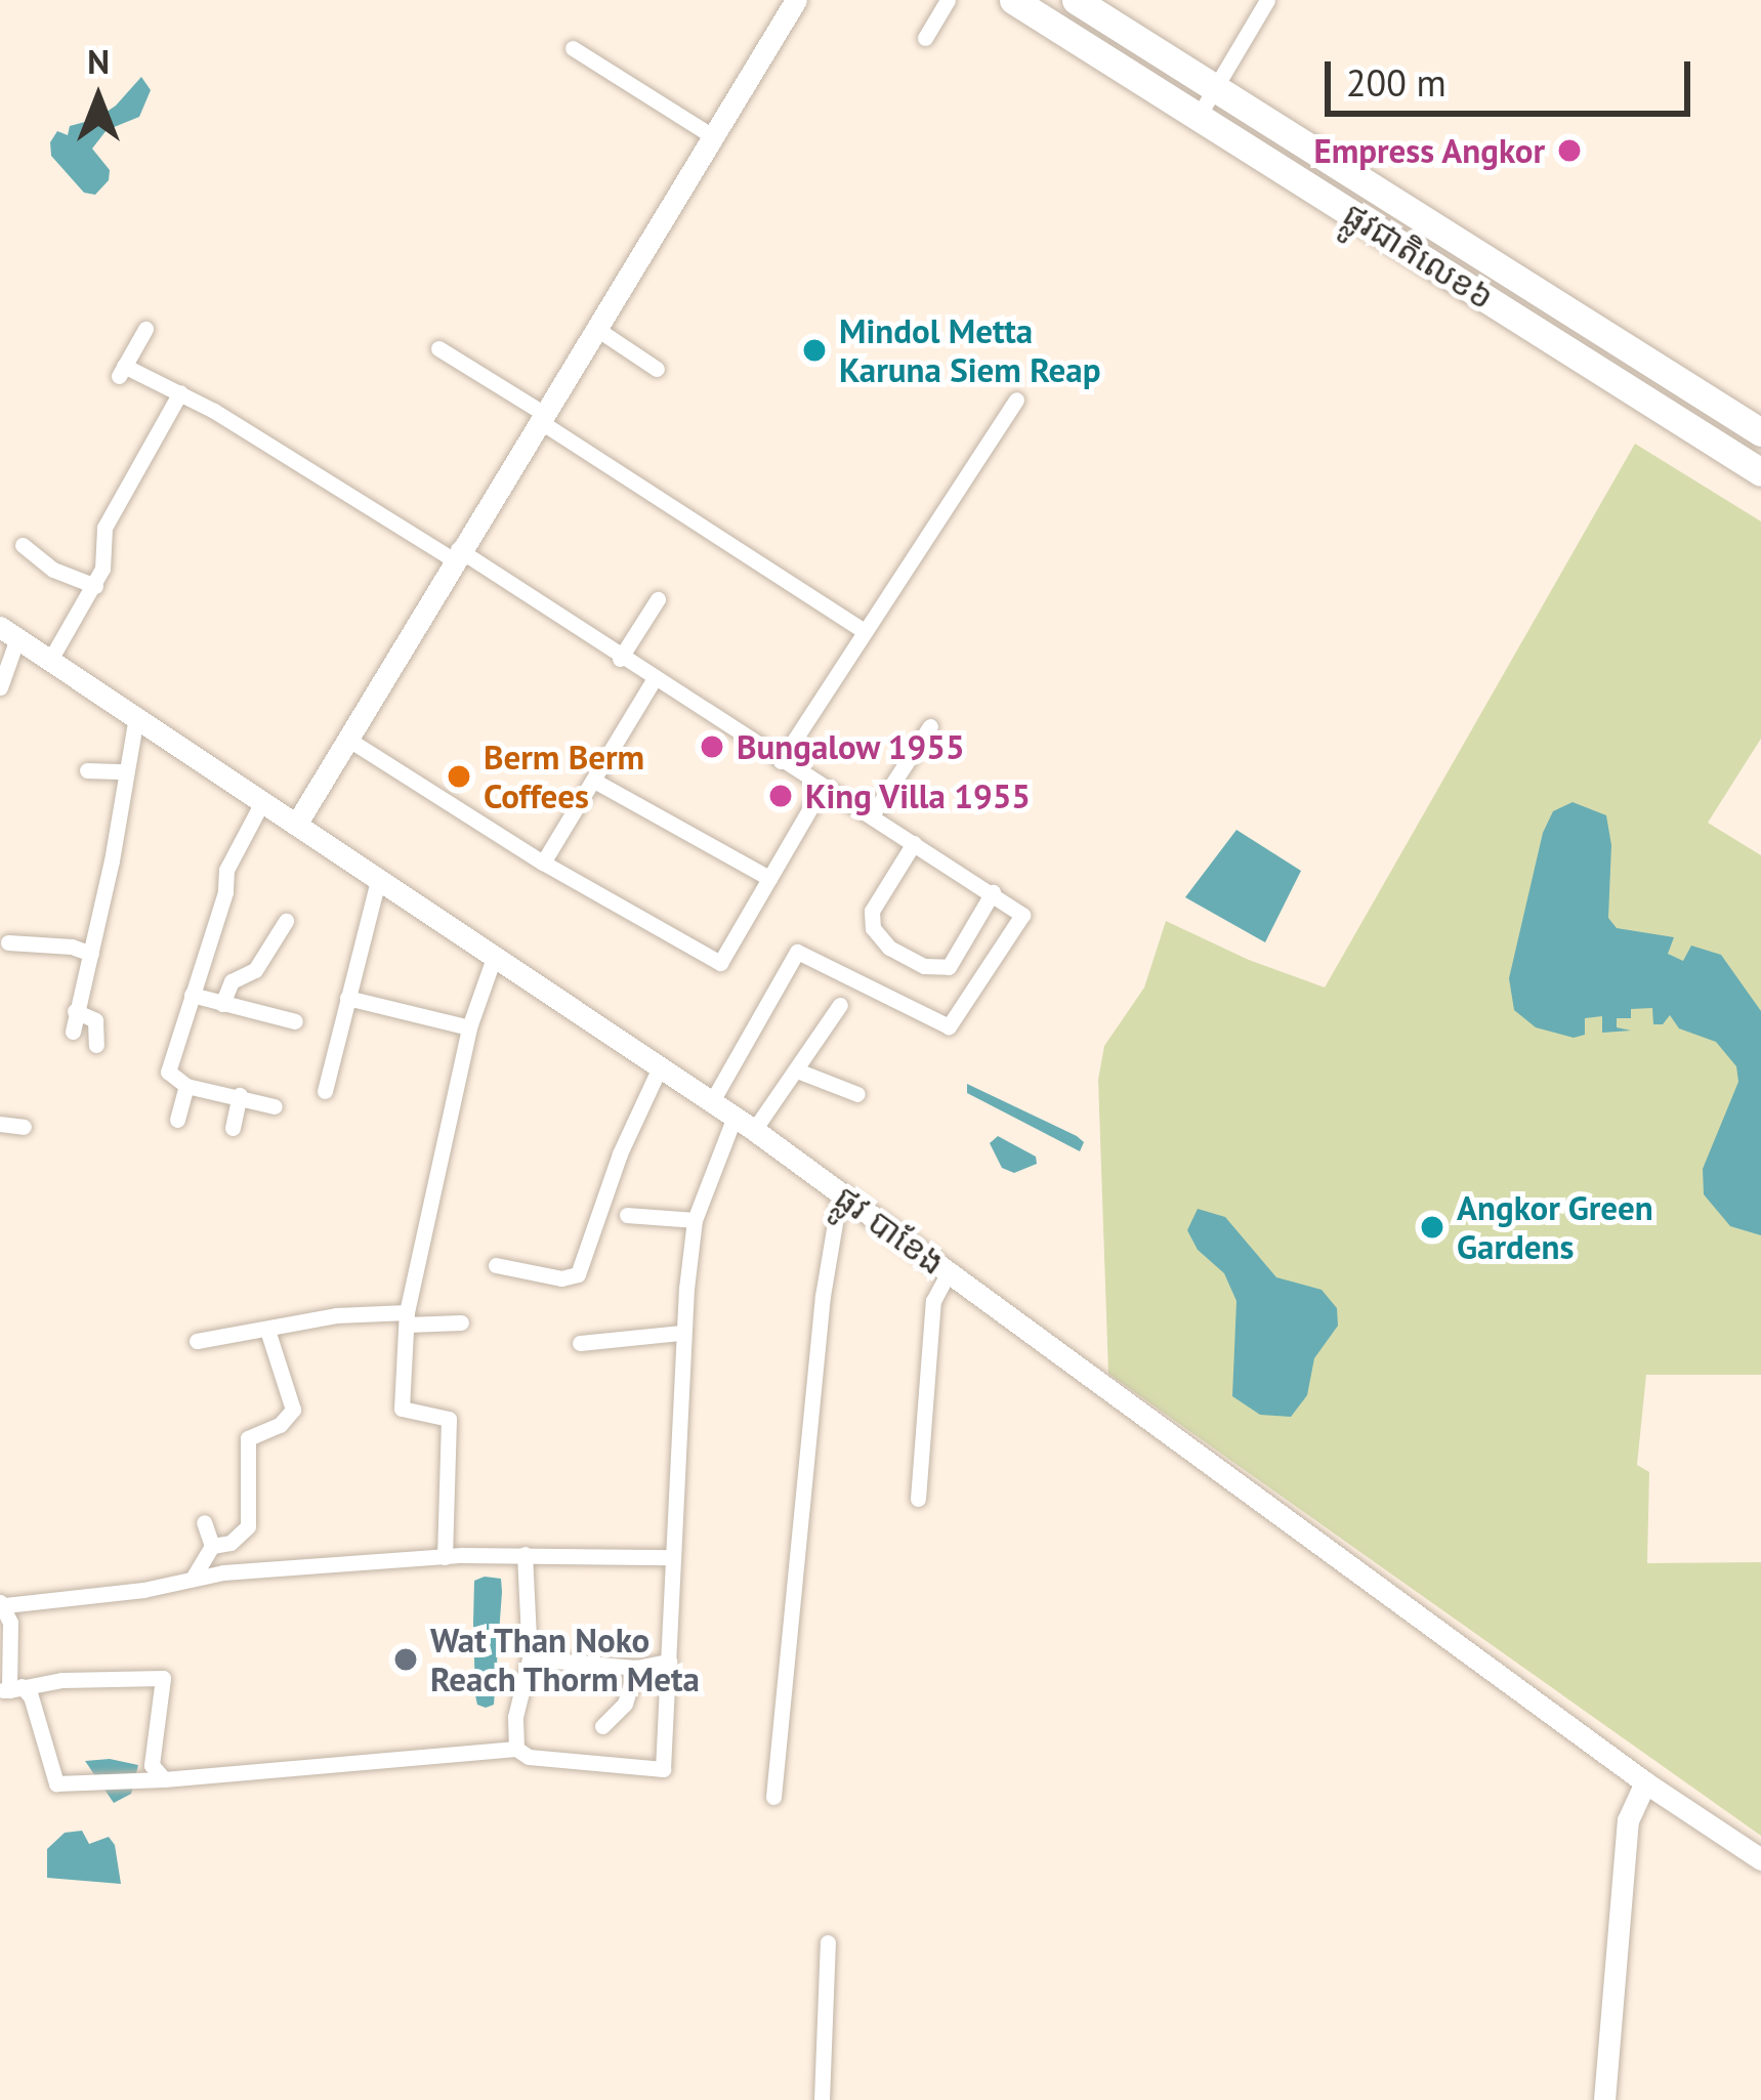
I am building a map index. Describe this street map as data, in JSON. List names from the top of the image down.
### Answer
{
  "streets": {
    "highway": ["ផ្លូវជាតិលេខ៦"],
    "street": ["ផ្លូវ បាខែង"]
  },
  "places": [
    "Empress Angkor",
    "Mindol Metta Karuna Siem Reap",
    "Bungalow 1955",
    "Berm Berm Coffees",
    "King Villa 1955",
    "Angkor Green Gardens",
    "Wat Than Noko Reach Thorm Meta"
  ],
  "scale_bar": "200 m",
  "north": "top"
}
